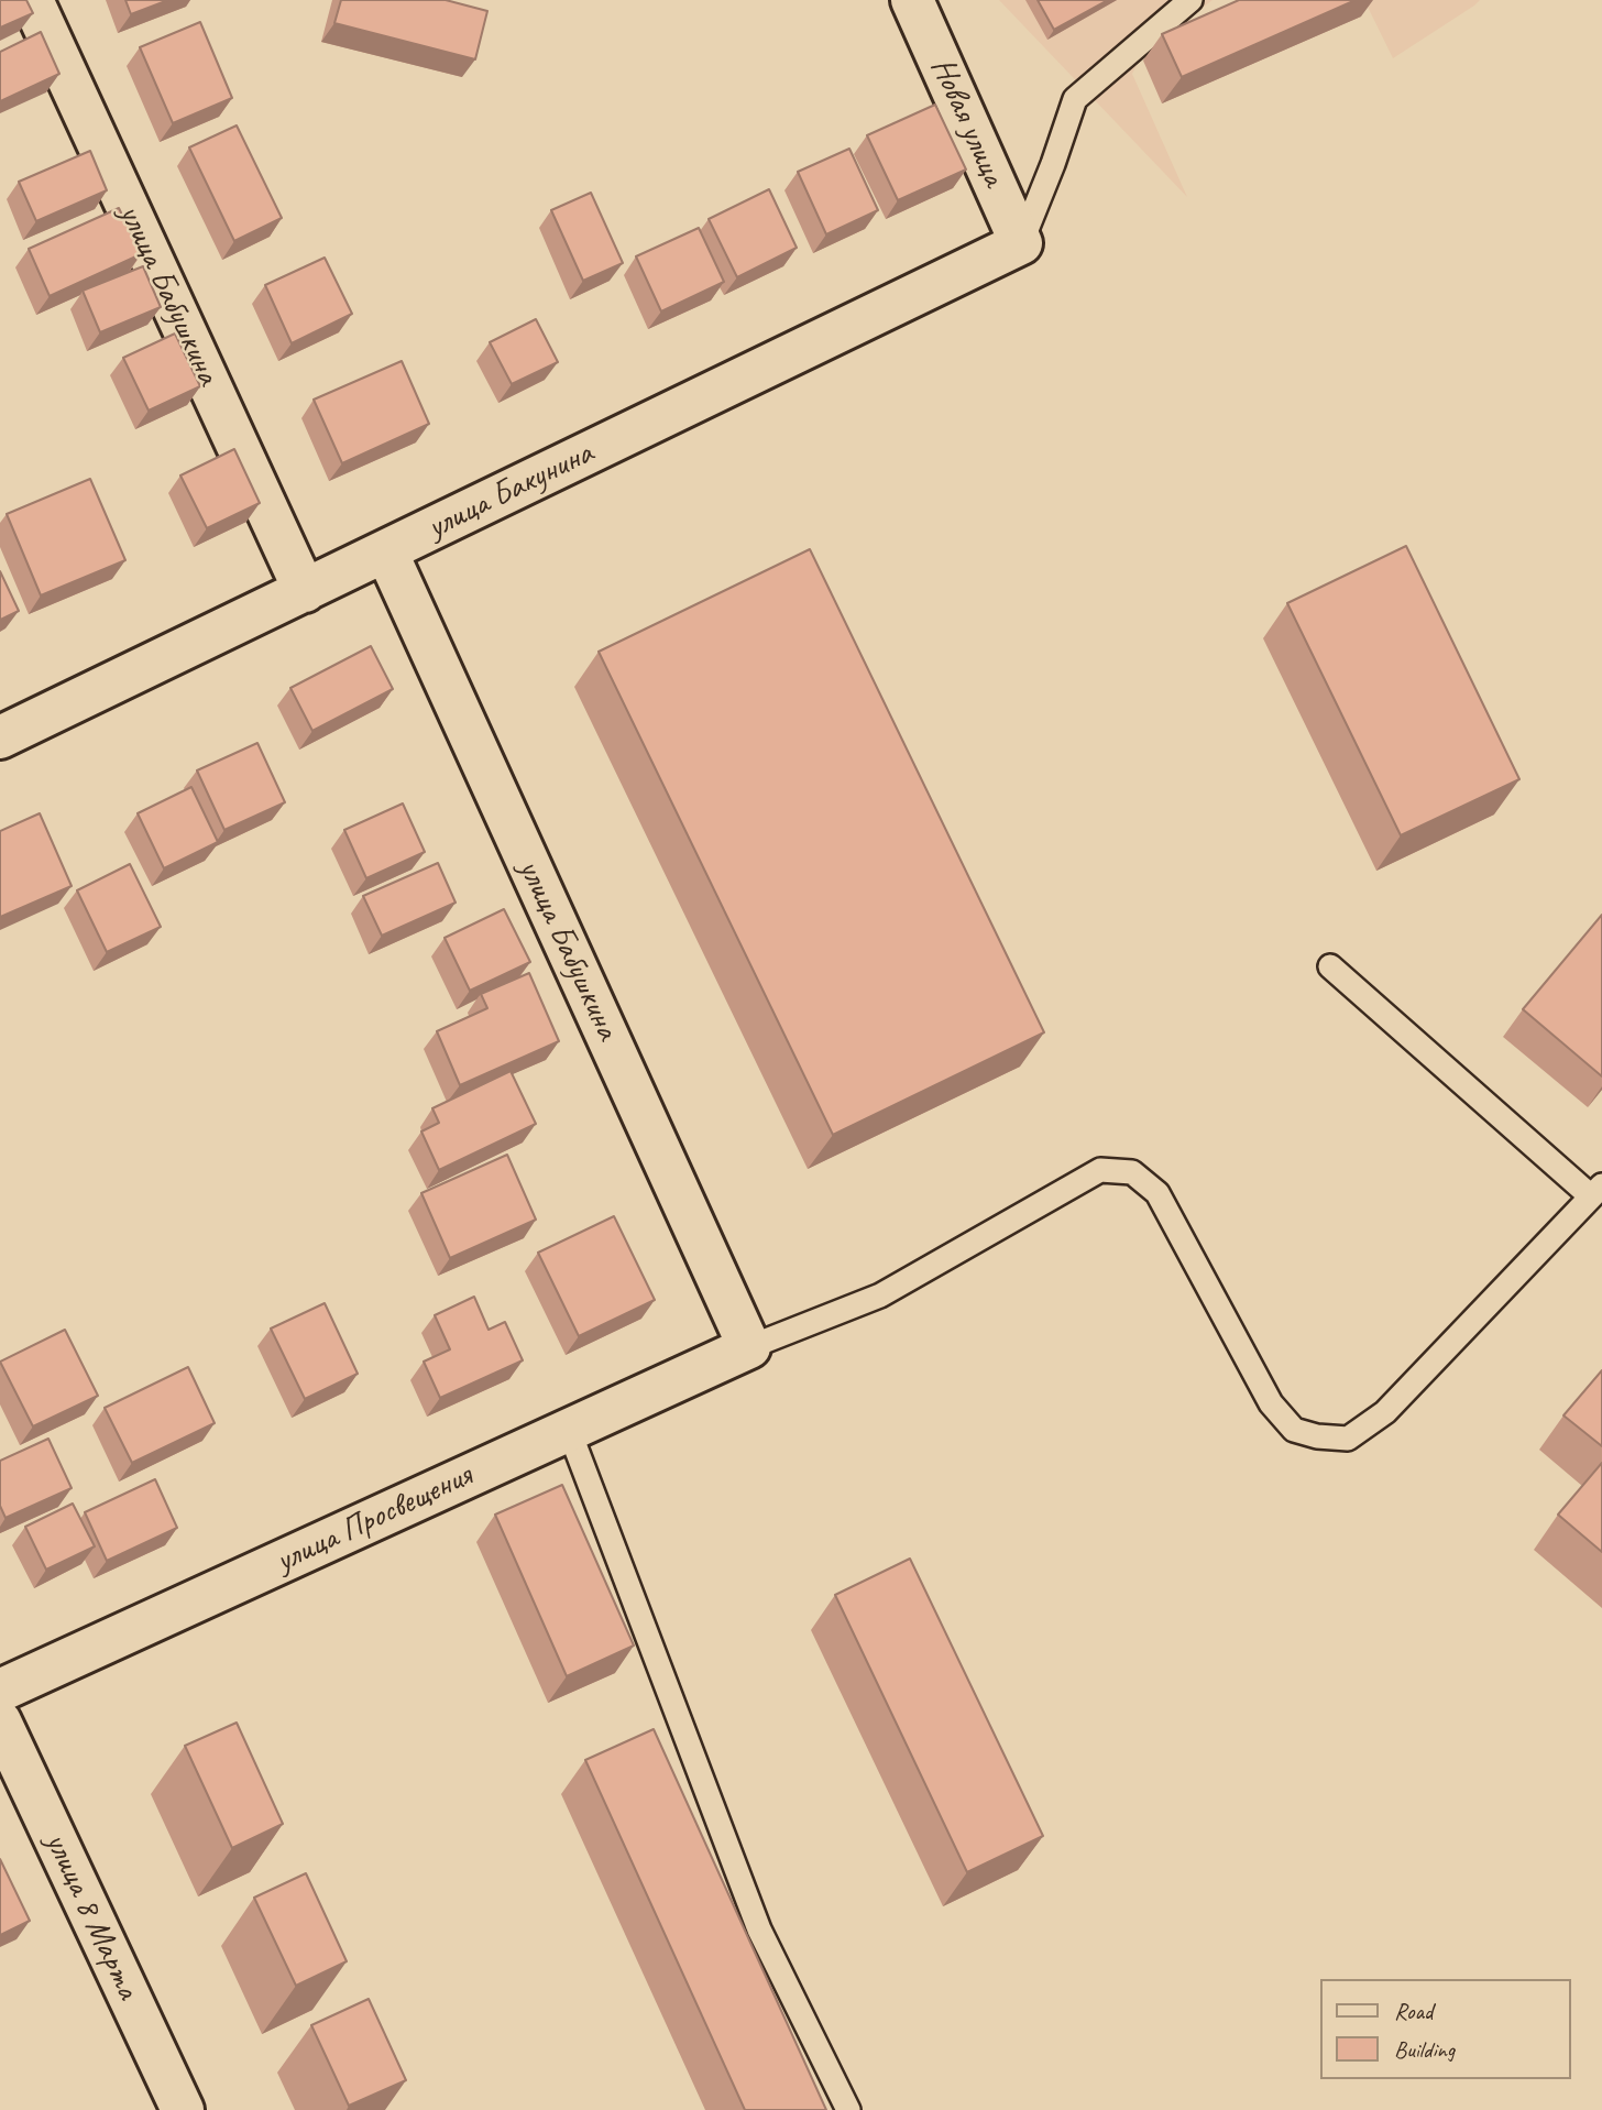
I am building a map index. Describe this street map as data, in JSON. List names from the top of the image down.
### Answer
{
  "streets": {
    "street": [
      "Новая улица",
      "улица Бабушкина",
      "улица Бакунина",
      "улица Просвещения",
      "улица 8 Марта"
    ]
  },
  "crossings": [
    ["Новая улица", "улица Бакунина"],
    ["улица Бабушкина", "улица Бакунина"],
    ["улица Бабушкина", "улица Просвещения"]
  ],
  "legend": ["Road", "Building"]
}
